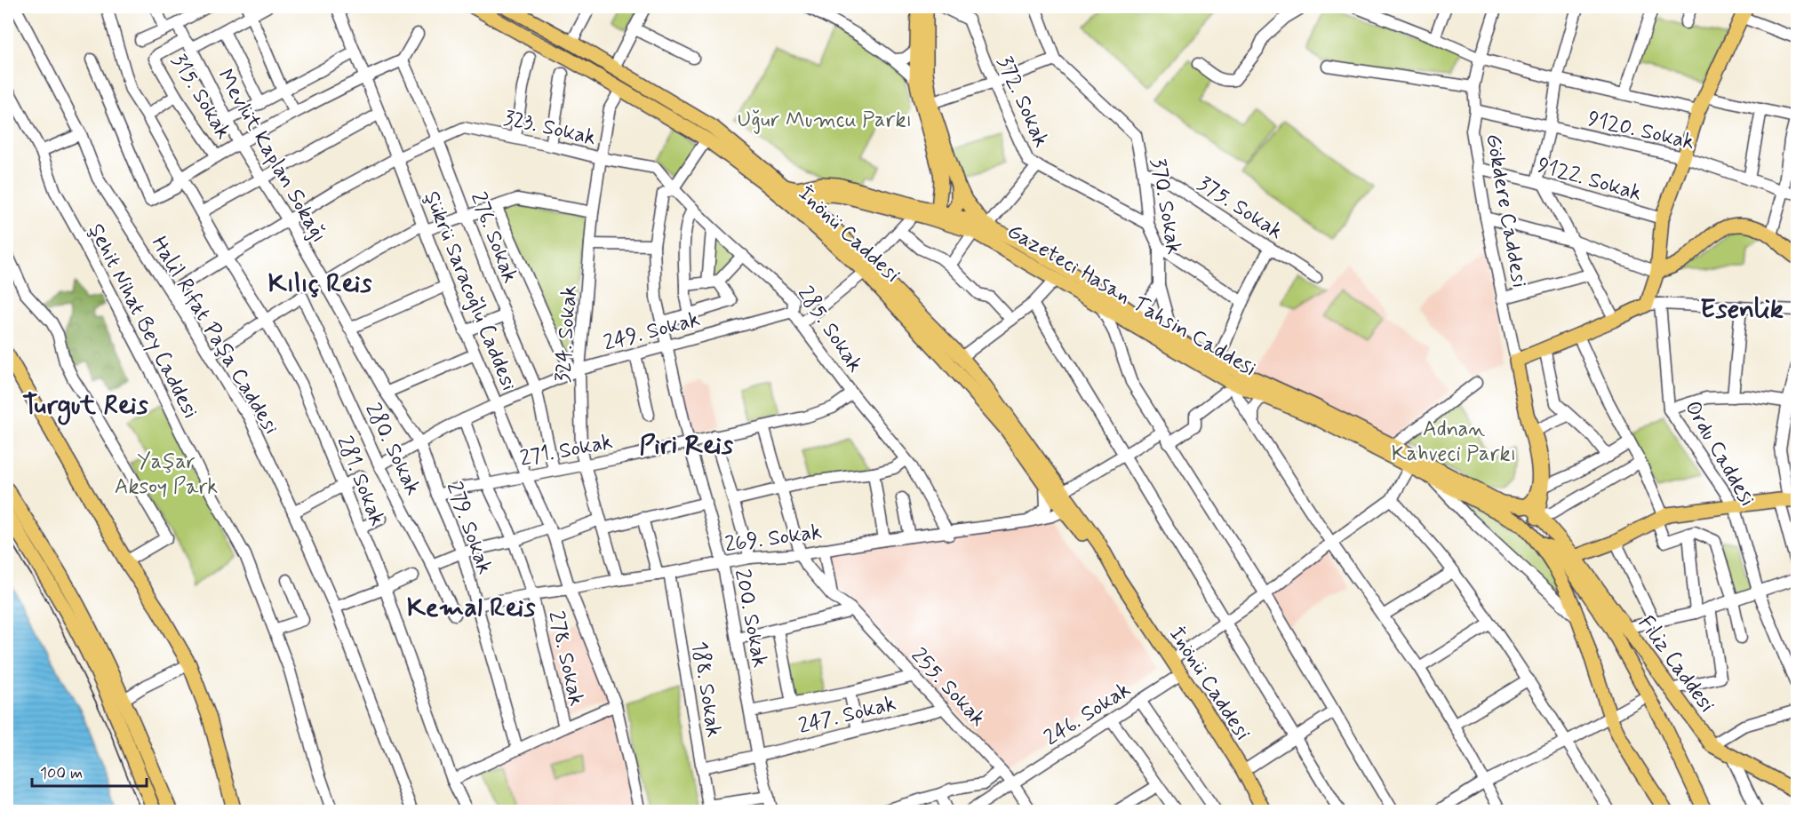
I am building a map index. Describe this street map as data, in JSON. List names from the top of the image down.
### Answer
{
  "streets": {
    "main road": [
      "Gökdere Caddesi",
      "İnönü Caddesi",
      "Gazeteci Hasan Tahsin Caddesi",
      "Ordu Caddesi",
      "Filiz Caddesi"
    ],
    "street": [
      "315. Sokak",
      "372. Sokak",
      "323. Sokak",
      "9120. Sokak",
      "Mevlüt Kaplan Sokağı",
      "9122. Sokak",
      "370. Sokak",
      "375. Sokak",
      "276. Sokak",
      "Şükrü Saracoğlu Caddesi",
      "Şehit Nihat Bey Caddesi",
      "285. Sokak",
      "249. Sokak",
      "324. Sokak",
      "Halil Rıfat Paşa Caddesi",
      "280. Sokak",
      "271. Sokak",
      "281. Sokak",
      "279. Sokak",
      "269. Sokak",
      "200. Sokak",
      "278. Sokak",
      "255. Sokak",
      "188. Sokak",
      "246. Sokak",
      "247. Sokak"
    ]
  },
  "crossings": [
    ["315. Sokak", "Mevlüt Kaplan Sokağı"],
    ["372. Sokak", "370. Sokak"],
    ["323. Sokak", "Mevlüt Kaplan Sokağı"],
    ["323. Sokak", "276. Sokak"],
    ["323. Sokak", "Şükrü Saracoğlu Caddesi"],
    ["323. Sokak", "285. Sokak"],
    ["323. Sokak", "324. Sokak"],
    ["323. Sokak", "Halil Rıfat Paşa Caddesi"],
    ["323. Sokak", "281. Sokak"],
    ["9120. Sokak", "Gökdere Caddesi"],
    ["9120. Sokak", "Ordu Caddesi"],
    ["Mevlüt Kaplan Sokağı", "249. Sokak"],
    ["Mevlüt Kaplan Sokağı", "279. Sokak"],
    ["9122. Sokak", "Gökdere Caddesi"],
    ["9122. Sokak", "Ordu Caddesi"],
    ["370. Sokak", "375. Sokak"],
    ["370. Sokak", "Gazeteci Hasan Tahsin Caddesi"],
    ["Gökdere Caddesi", "Gazeteci Hasan Tahsin Caddesi"],
    ["Gökdere Caddesi", "Filiz Caddesi"],
    ["İnönü Caddesi", "Gazeteci Hasan Tahsin Caddesi"],
    ["İnönü Caddesi", "324. Sokak"],
    ["İnönü Caddesi", "269. Sokak"],
    ["İnönü Caddesi", "246. Sokak"],
    ["276. Sokak", "249. Sokak"],
    ["276. Sokak", "271. Sokak"],
    ["Şükrü Saracoğlu Caddesi", "249. Sokak"],
    ["Şükrü Saracoğlu Caddesi", "271. Sokak"],
    ["Şükrü Saracoğlu Caddesi", "269. Sokak"],
    ["Gazeteci Hasan Tahsin Caddesi", "Filiz Caddesi"],
    ["285. Sokak", "249. Sokak"],
    ["285. Sokak", "271. Sokak"],
    ["285. Sokak", "269. Sokak"],
    ["285. Sokak", "200. Sokak"],
    ["249. Sokak", "324. Sokak"],
    ["249. Sokak", "280. Sokak"],
    ["249. Sokak", "279. Sokak"],
    ["249. Sokak", "200. Sokak"],
    ["249. Sokak", "278. Sokak"],
    ["324. Sokak", "271. Sokak"],
    ["324. Sokak", "269. Sokak"],
    ["280. Sokak", "281. Sokak"],
    ["271. Sokak", "279. Sokak"],
    ["271. Sokak", "200. Sokak"],
    ["271. Sokak", "278. Sokak"],
    ["279. Sokak", "269. Sokak"],
    ["269. Sokak", "200. Sokak"],
    ["269. Sokak", "278. Sokak"],
    ["269. Sokak", "255. Sokak"],
    ["269. Sokak", "188. Sokak"],
    ["200. Sokak", "247. Sokak"],
    ["255. Sokak", "246. Sokak"],
    ["255. Sokak", "247. Sokak"],
    ["188. Sokak", "247. Sokak"]
  ],
  "districts": [
    "Kılıç Reis",
    "Esenlik",
    "Turgut Reis",
    "Piri Reis",
    "Kemal Reis"
  ],
  "parks": ["Uğur Mumcu Parkı", "Adnan Kahveci Parkı", "Yaşar Aksoy Park"],
  "scale_bar": "100 m"
}
